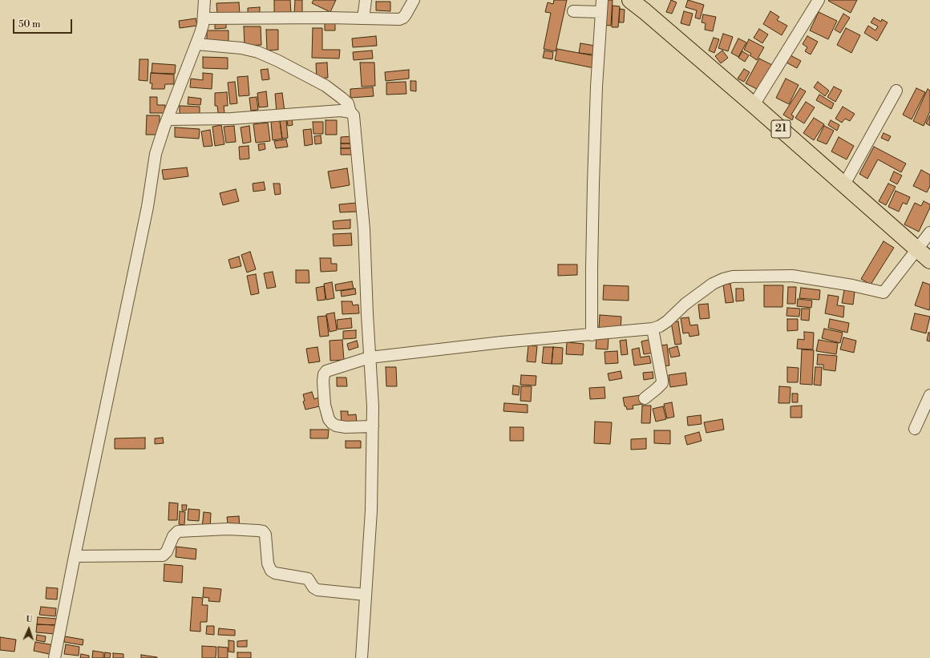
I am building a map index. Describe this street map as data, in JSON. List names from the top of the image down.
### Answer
{
  "streets": {
    "highway": ["21"]
  },
  "scale_bar": "50 m",
  "north": "top"
}
